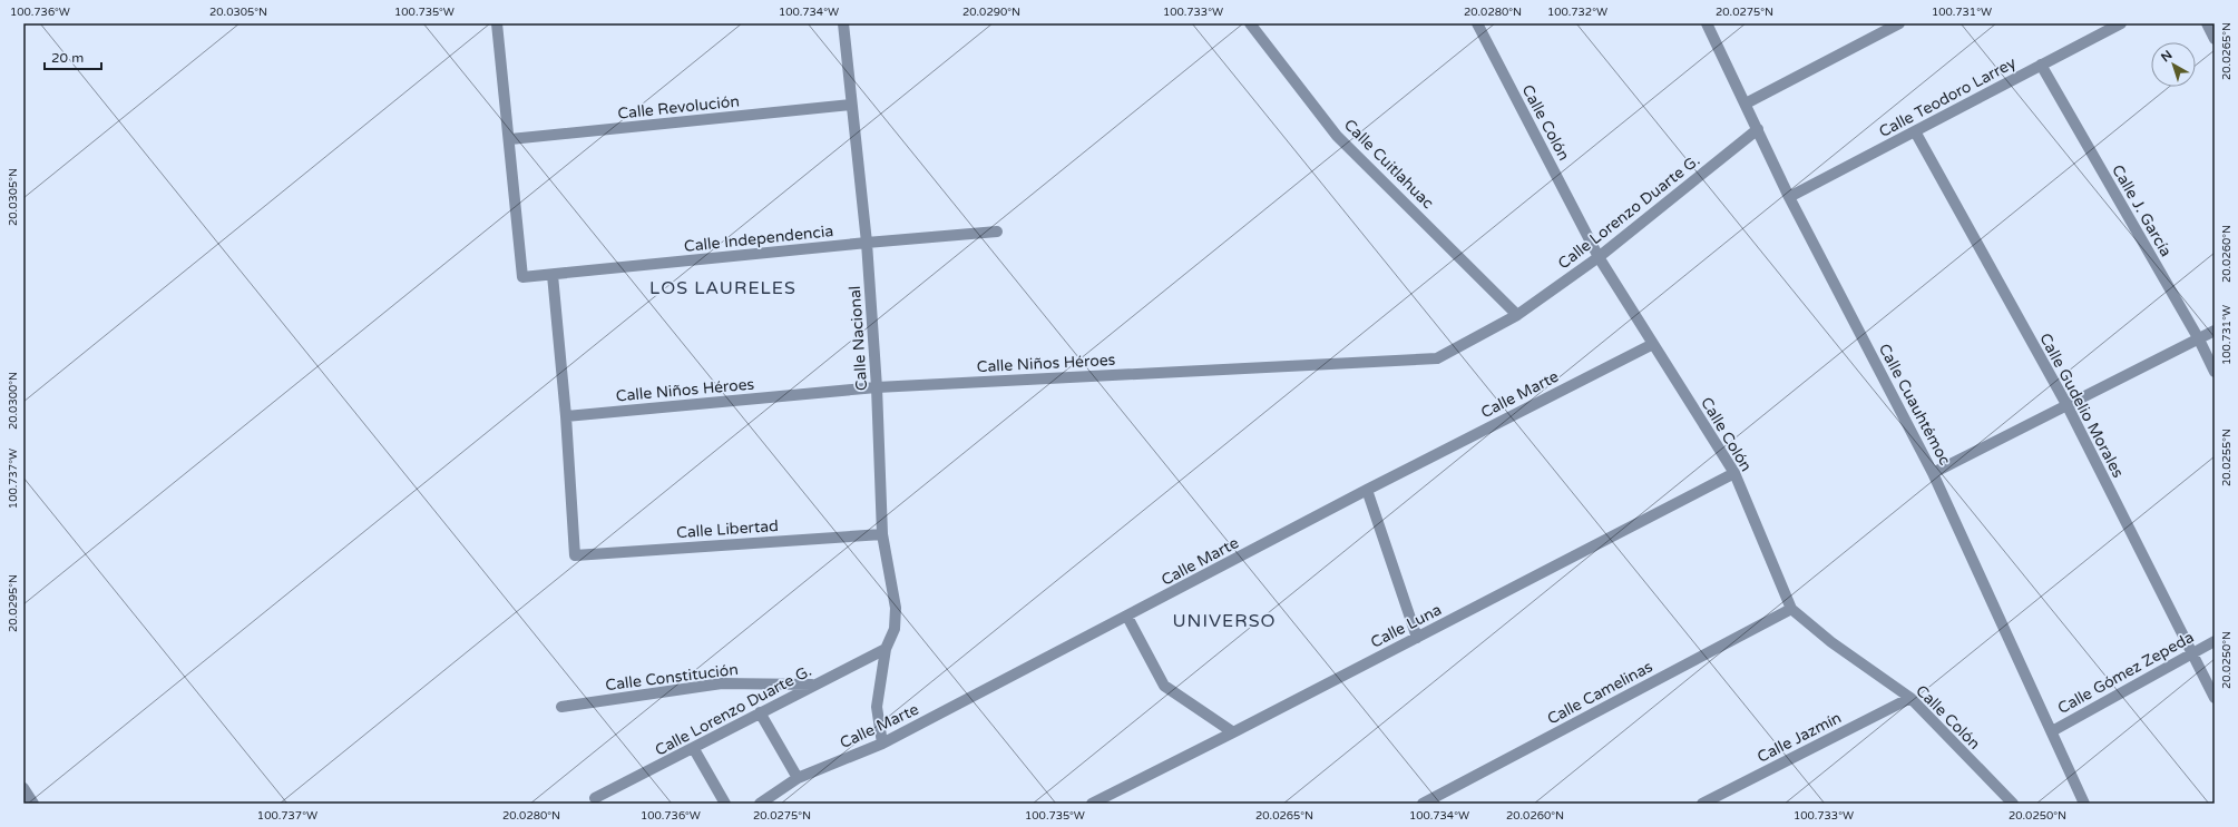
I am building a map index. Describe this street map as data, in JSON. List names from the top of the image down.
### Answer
{
  "streets": {
    "street": [
      "Calle Teodoro Larrey",
      "Calle Revolución",
      "Calle Colón",
      "Calle Cuitlahuac",
      "Calle J. García",
      "Calle Lorenzo Duarte G.",
      "Calle Independencia",
      "Calle Nacional",
      "Calle Niños Héroes",
      "Calle Marte",
      "Calle Cuauhtémoc",
      "Calle Gudelio Morales",
      "Calle Libertad",
      "Calle Luna",
      "Calle Gómez Zepeda",
      "Calle Constitución",
      "Calle Camelinas",
      "Calle Jazmín"
    ]
  },
  "crossings": [
    ["Calle Teodoro Larrey", "Calle J. García"],
    ["Calle Teodoro Larrey", "Calle Cuauhtémoc"],
    ["Calle Teodoro Larrey", "Calle Gudelio Morales"],
    ["Calle Revolución", "Calle Independencia"],
    ["Calle Revolución", "Calle Nacional"],
    ["Calle Colón", "Calle Lorenzo Duarte G."],
    ["Calle Colón", "Calle Marte"],
    ["Calle Colón", "Calle Luna"],
    ["Calle Colón", "Calle Camelinas"],
    ["Calle Colón", "Calle Jazmín"],
    ["Calle Cuitlahuac", "Calle Lorenzo Duarte G."],
    ["Calle Cuitlahuac", "Calle Niños Héroes"],
    ["Calle Lorenzo Duarte G.", "Calle Nacional"],
    ["Calle Lorenzo Duarte G.", "Calle Niños Héroes"],
    ["Calle Lorenzo Duarte G.", "Calle Cuauhtémoc"],
    ["Calle Lorenzo Duarte G.", "Calle Constitución"],
    ["Calle Independencia", "Calle Nacional"],
    ["Calle Nacional", "Calle Niños Héroes"],
    ["Calle Nacional", "Calle Marte"],
    ["Calle Nacional", "Calle Libertad"],
    ["Calle Niños Héroes", "Calle Libertad"],
    ["Calle Cuauhtémoc", "Calle Gómez Zepeda"],
    ["Calle Gudelio Morales", "Calle Gómez Zepeda"]
  ],
  "districts": ["LOS LAURELES", "UNIVERSO"],
  "scale_bar": "20 m",
  "north": "top left",
  "coordinates": [
    "100.736°W",
    "20.0305°N",
    "100.735°W",
    "100.734°W",
    "20.0290°N",
    "100.733°W",
    "20.0280°N",
    "100.732°W",
    "20.0275°N",
    "100.731°W",
    "20.0265°N",
    "20.0260°N",
    "20.0300°N",
    "20.0255°N",
    "100.737°W",
    "20.0295°N",
    "20.0250°N"
  ]
}
